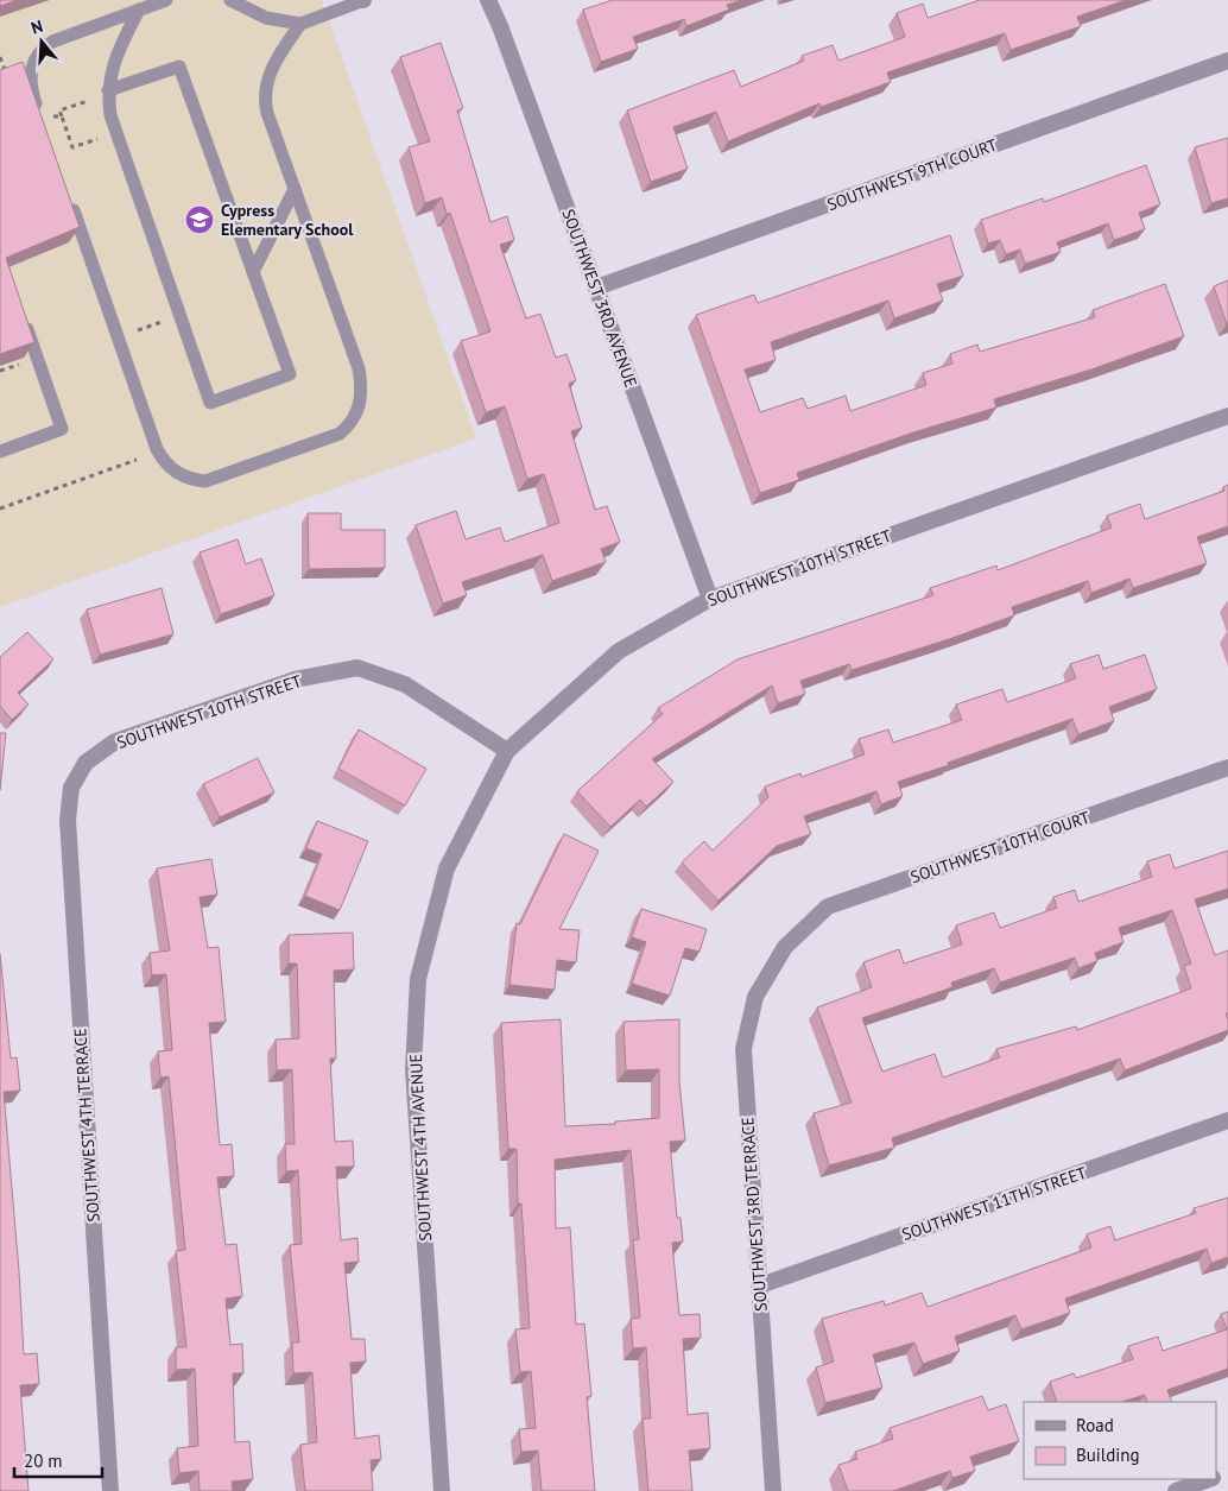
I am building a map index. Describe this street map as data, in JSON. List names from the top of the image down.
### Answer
{
  "streets": {
    "street": [
      "SOUTHWEST 9TH COURT",
      "SOUTHWEST 3RD AVENUE",
      "SOUTHWEST 10TH STREET",
      "SOUTHWEST 10TH COURT",
      "SOUTHWEST 4TH TERRACE",
      "SOUTHWEST 4TH AVENUE",
      "SOUTHWEST 11TH STREET",
      "SOUTHWEST 3RD TERRACE"
    ]
  },
  "crossings": [
    ["SOUTHWEST 9TH COURT", "SOUTHWEST 3RD AVENUE"],
    ["SOUTHWEST 3RD AVENUE", "SOUTHWEST 10TH STREET"],
    ["SOUTHWEST 10TH STREET", "SOUTHWEST 4TH TERRACE"],
    ["SOUTHWEST 10TH STREET", "SOUTHWEST 4TH AVENUE"],
    ["SOUTHWEST 10TH COURT", "SOUTHWEST 3RD TERRACE"],
    ["SOUTHWEST 11TH STREET", "SOUTHWEST 3RD TERRACE"]
  ],
  "places": {
    "school or university": ["Cypress Elementary School"]
  },
  "legend": ["Road", "Building"],
  "scale_bar": "20 m",
  "north": "top"
}
